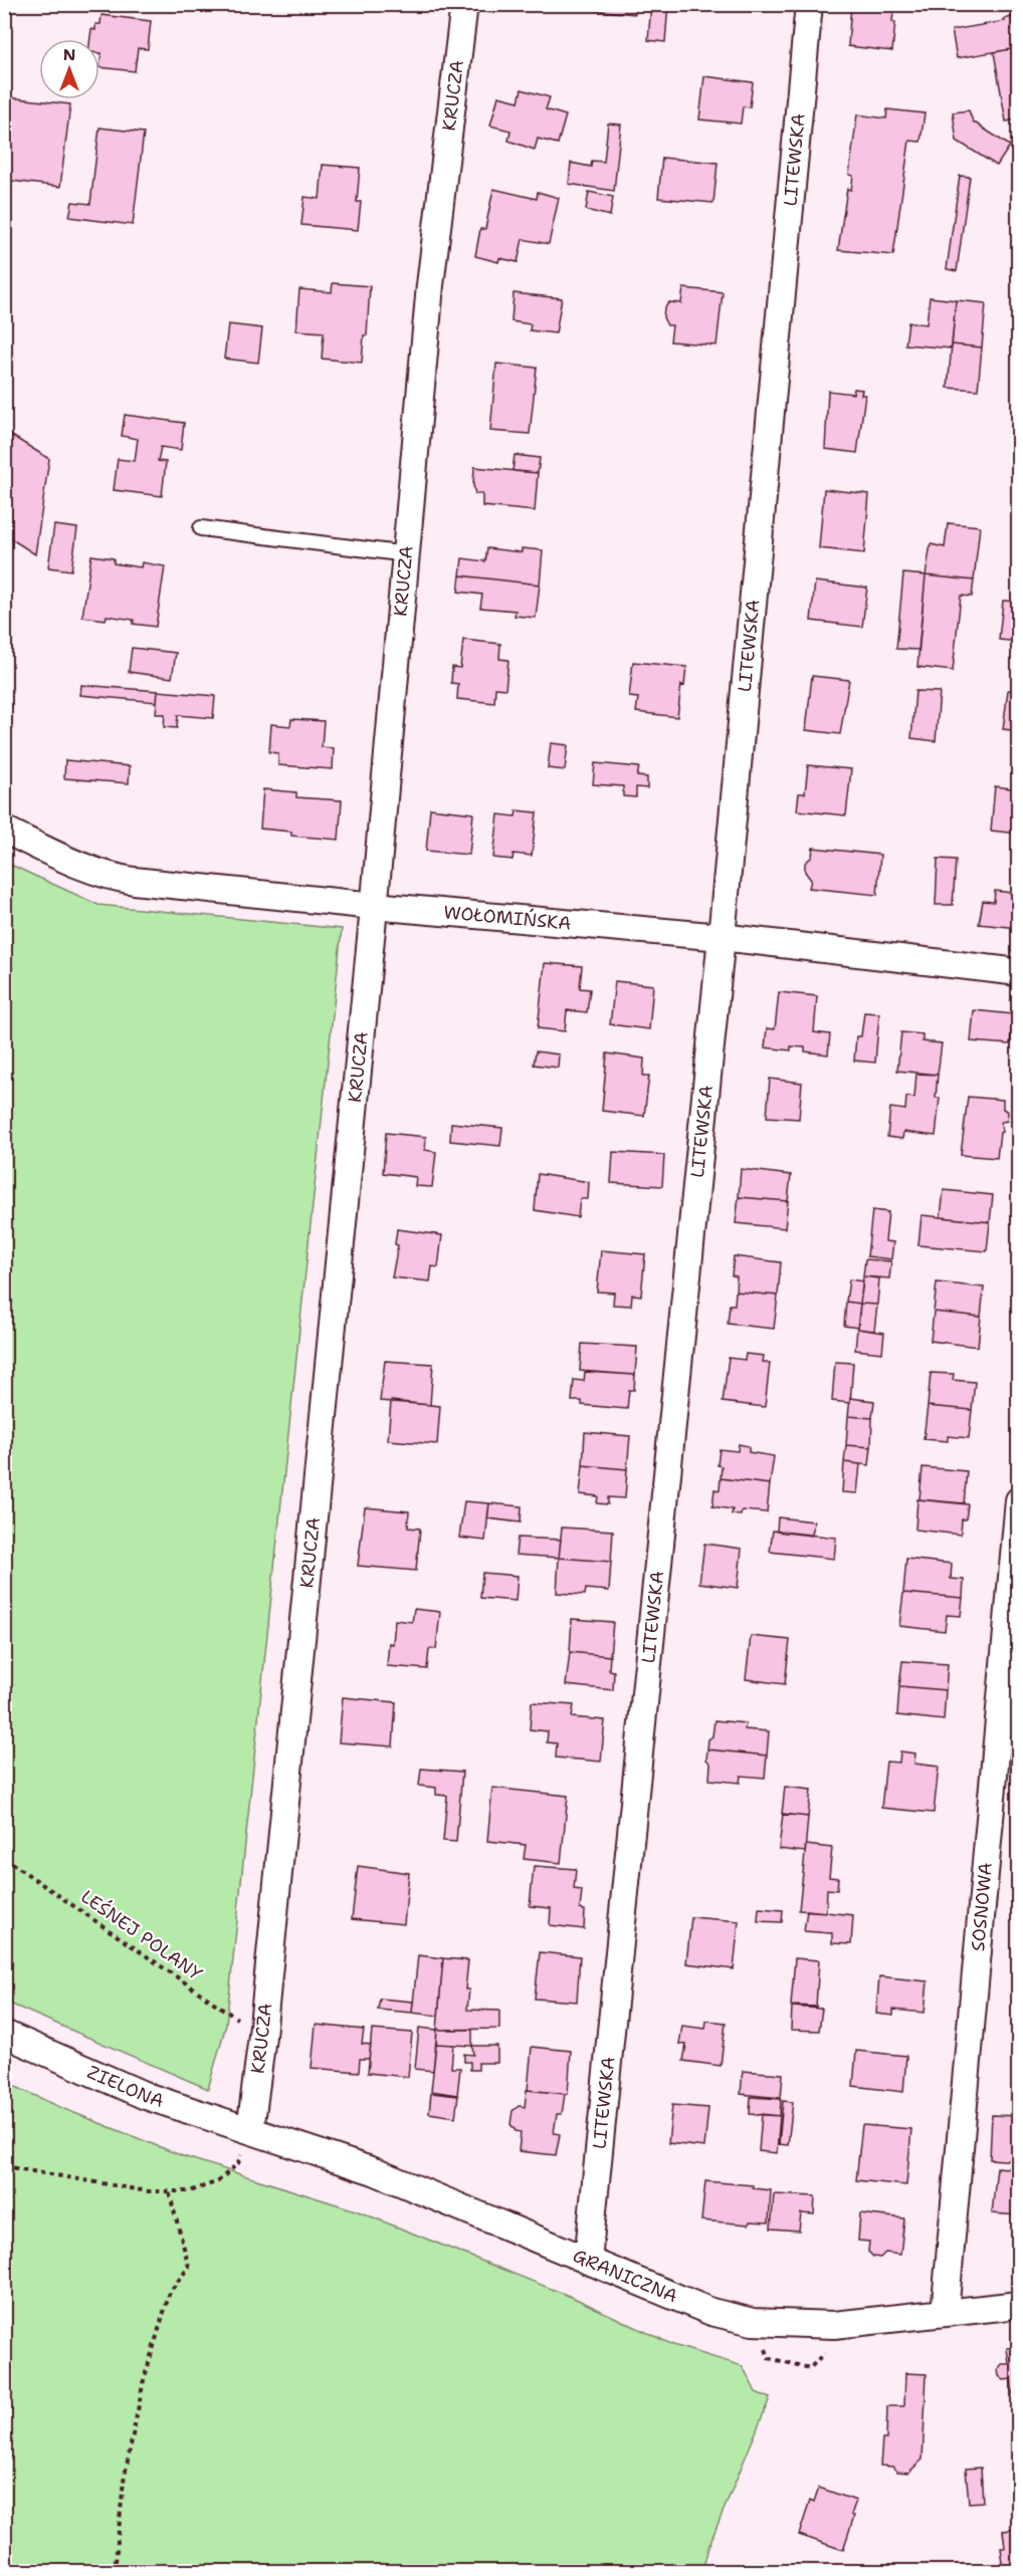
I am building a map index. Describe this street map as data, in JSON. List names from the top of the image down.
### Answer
{
  "streets": {
    "street": [
      "KRUCZA",
      "LITEWSKA",
      "WOŁOMIŃSKA",
      "SOSNOWA",
      "ZIELONA",
      "GRANICZNA"
    ],
    "path": ["LEŚNEJ POLANY"]
  },
  "crossings": [
    ["KRUCZA", "WOŁOMIŃSKA"],
    ["KRUCZA", "LEŚNEJ POLANY"],
    ["KRUCZA", "ZIELONA"],
    ["KRUCZA", "GRANICZNA"],
    ["LITEWSKA", "WOŁOMIŃSKA"],
    ["LITEWSKA", "GRANICZNA"],
    ["SOSNOWA", "GRANICZNA"],
    ["ZIELONA", "GRANICZNA"]
  ],
  "north": "top"
}
